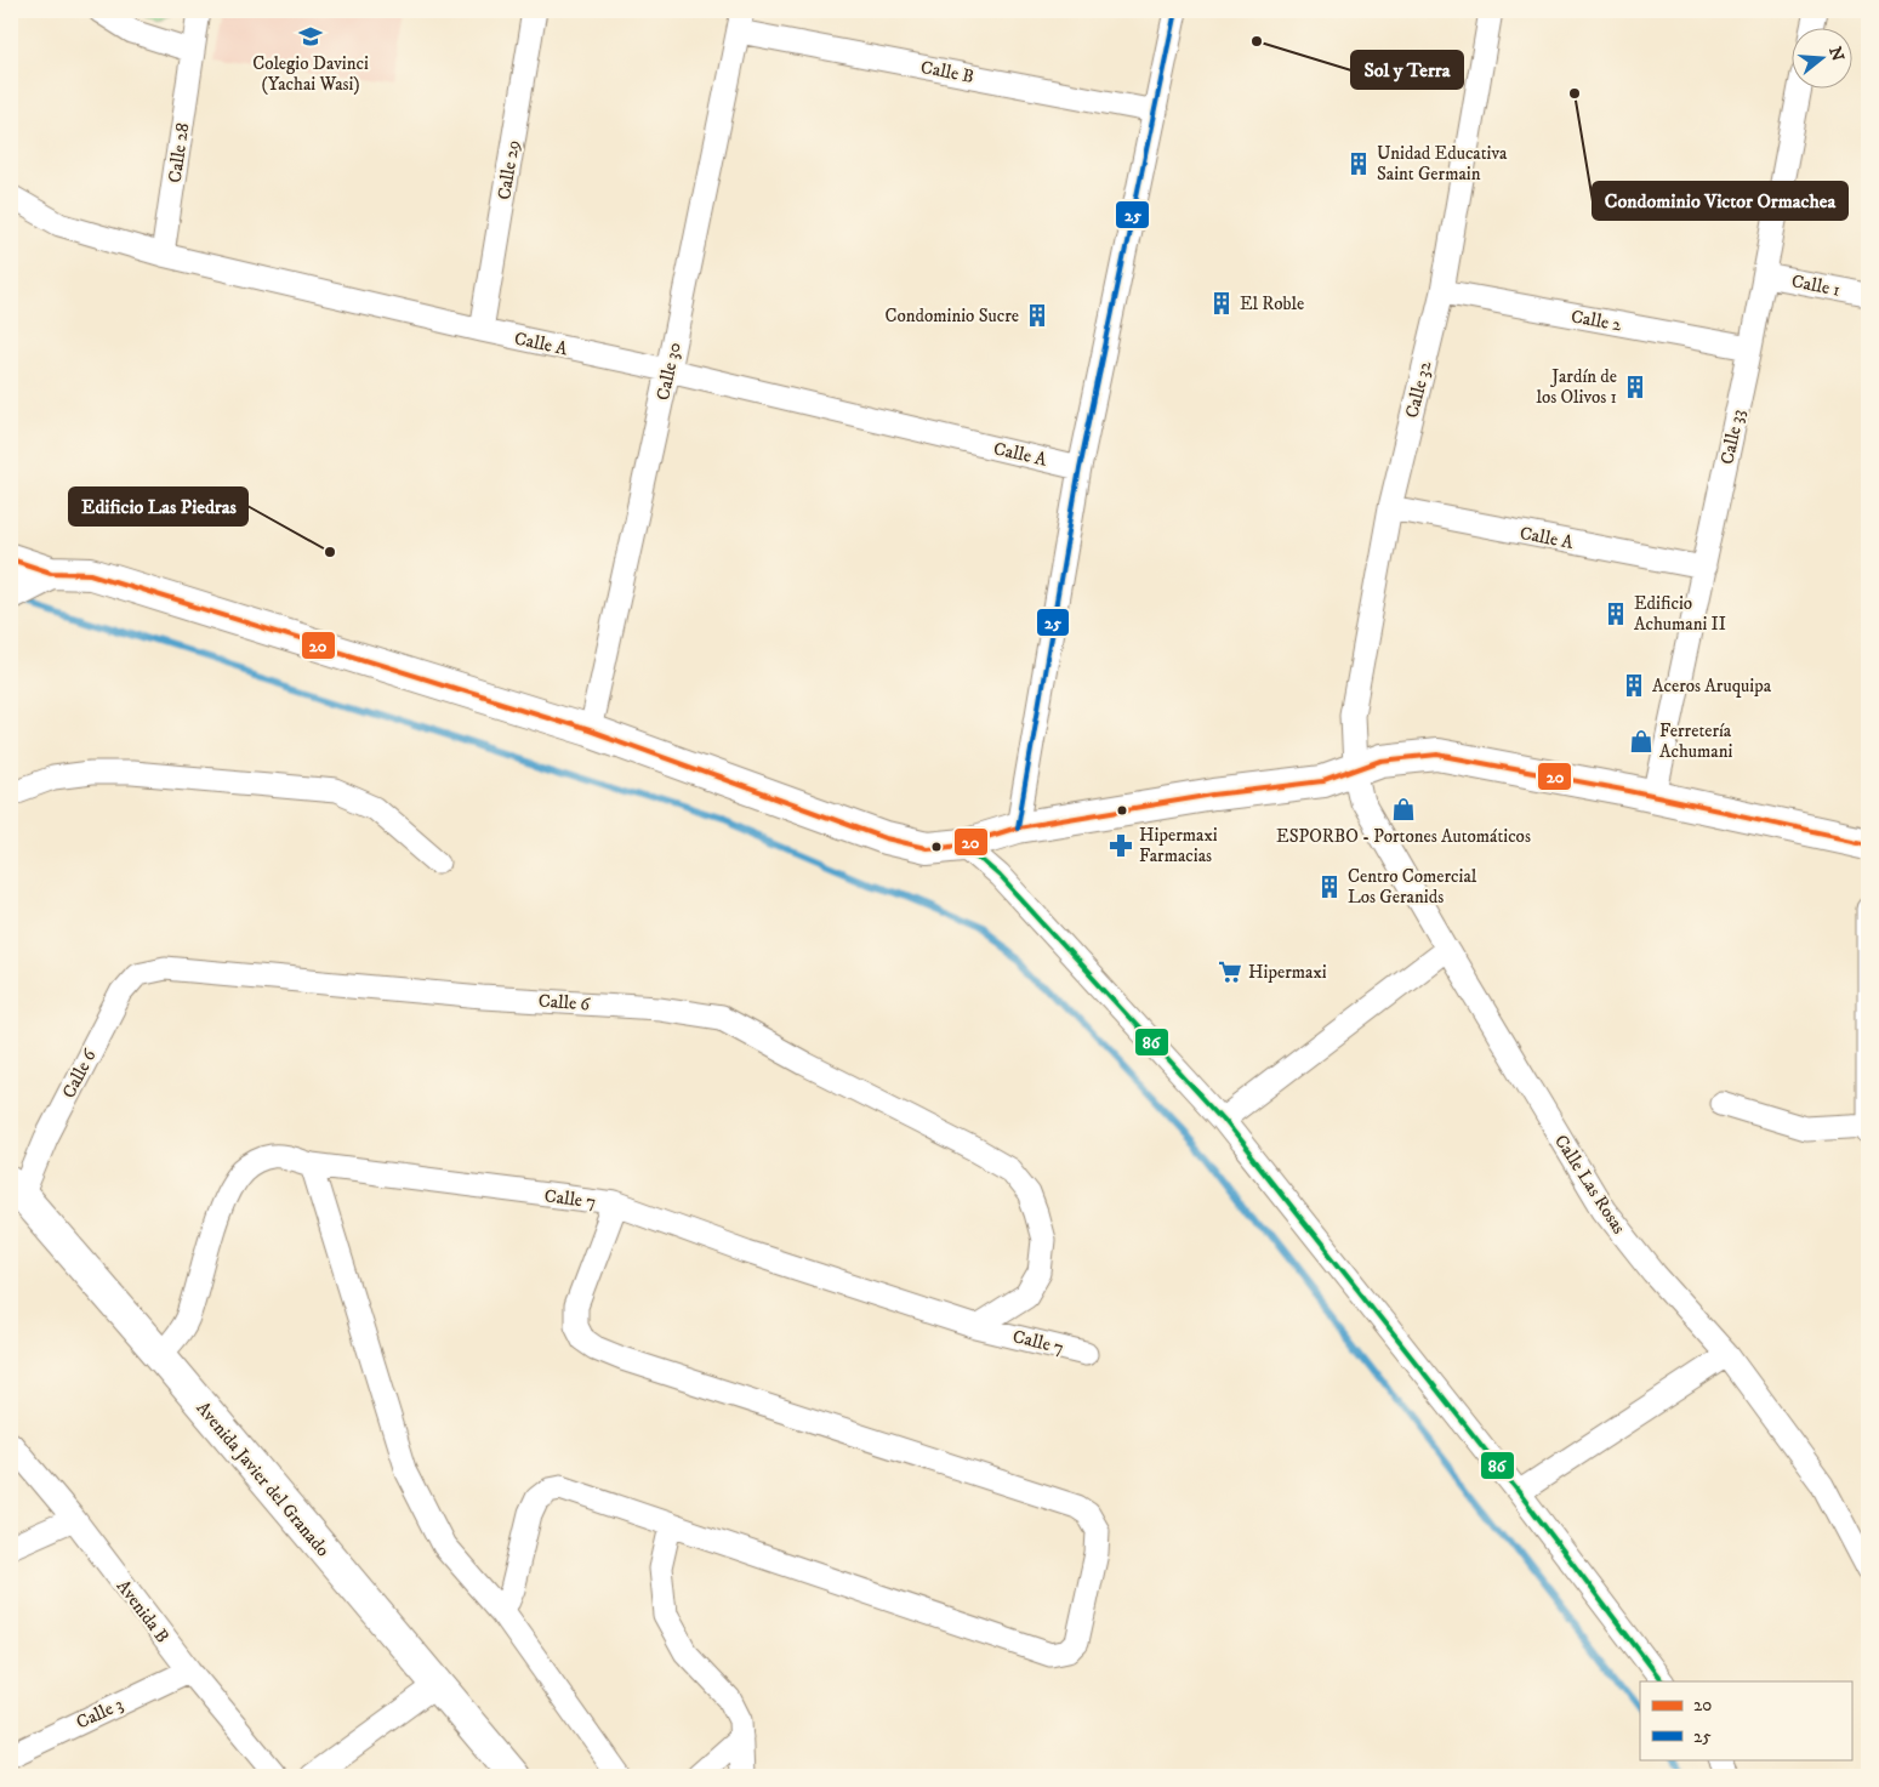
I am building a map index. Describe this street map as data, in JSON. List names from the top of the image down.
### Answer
{
  "streets": {
    "main road": ["Avenida Javier del Granado"],
    "street": [
      "Calle B",
      "Calle 28",
      "Calle 29",
      "Calle 1",
      "Calle 2",
      "Calle A",
      "Calle 30",
      "Calle 32",
      "Calle 33",
      "Calle 6",
      "Calle Las Rosas",
      "Calle 7",
      "Avenida B",
      "Calle 3"
    ]
  },
  "crossings": [
    ["Calle B", "Calle 30"],
    ["Calle 28", "Calle A"],
    ["Calle 29", "Calle A"],
    ["Calle 1", "Calle 33"],
    ["Calle 2", "Calle 32"],
    ["Calle 2", "Calle 33"],
    ["Calle A", "Calle 30"],
    ["Calle A", "Calle 32"],
    ["Calle A", "Calle 33"],
    ["Calle 32", "Calle Las Rosas"],
    ["Calle 6", "Calle 7"],
    ["Calle 6", "Avenida Javier del Granado"],
    ["Calle 7", "Avenida Javier del Granado"],
    ["Avenida B", "Calle 3"]
  ],
  "places": {
    "school or university": ["Colegio Davinci (Yachai Wasi)"],
    "other": ["Sol y Terra", "Condominio Victor Ormachea", "Edificio Las Piedras"],
    "building": [
      "Unidad Educativa Saint Germain",
      "El Roble",
      "Condominio Sucre",
      "Jardín de los Olivos 1",
      "Edificio Achumani II",
      "Aceros Aruquipa",
      "Centro Comercial Los Geranids"
    ],
    "shop": ["Ferretería Achumani", "ESPORBO - Portones Automáticos"],
    "pharmacy": ["Hipermaxi Farmacias"],
    "supermarket": ["Hipermaxi"]
  },
  "lines": ["transit line 25", "transit line 20", "transit line 86"],
  "legend": ["20", "25"],
  "north": "right"
}
